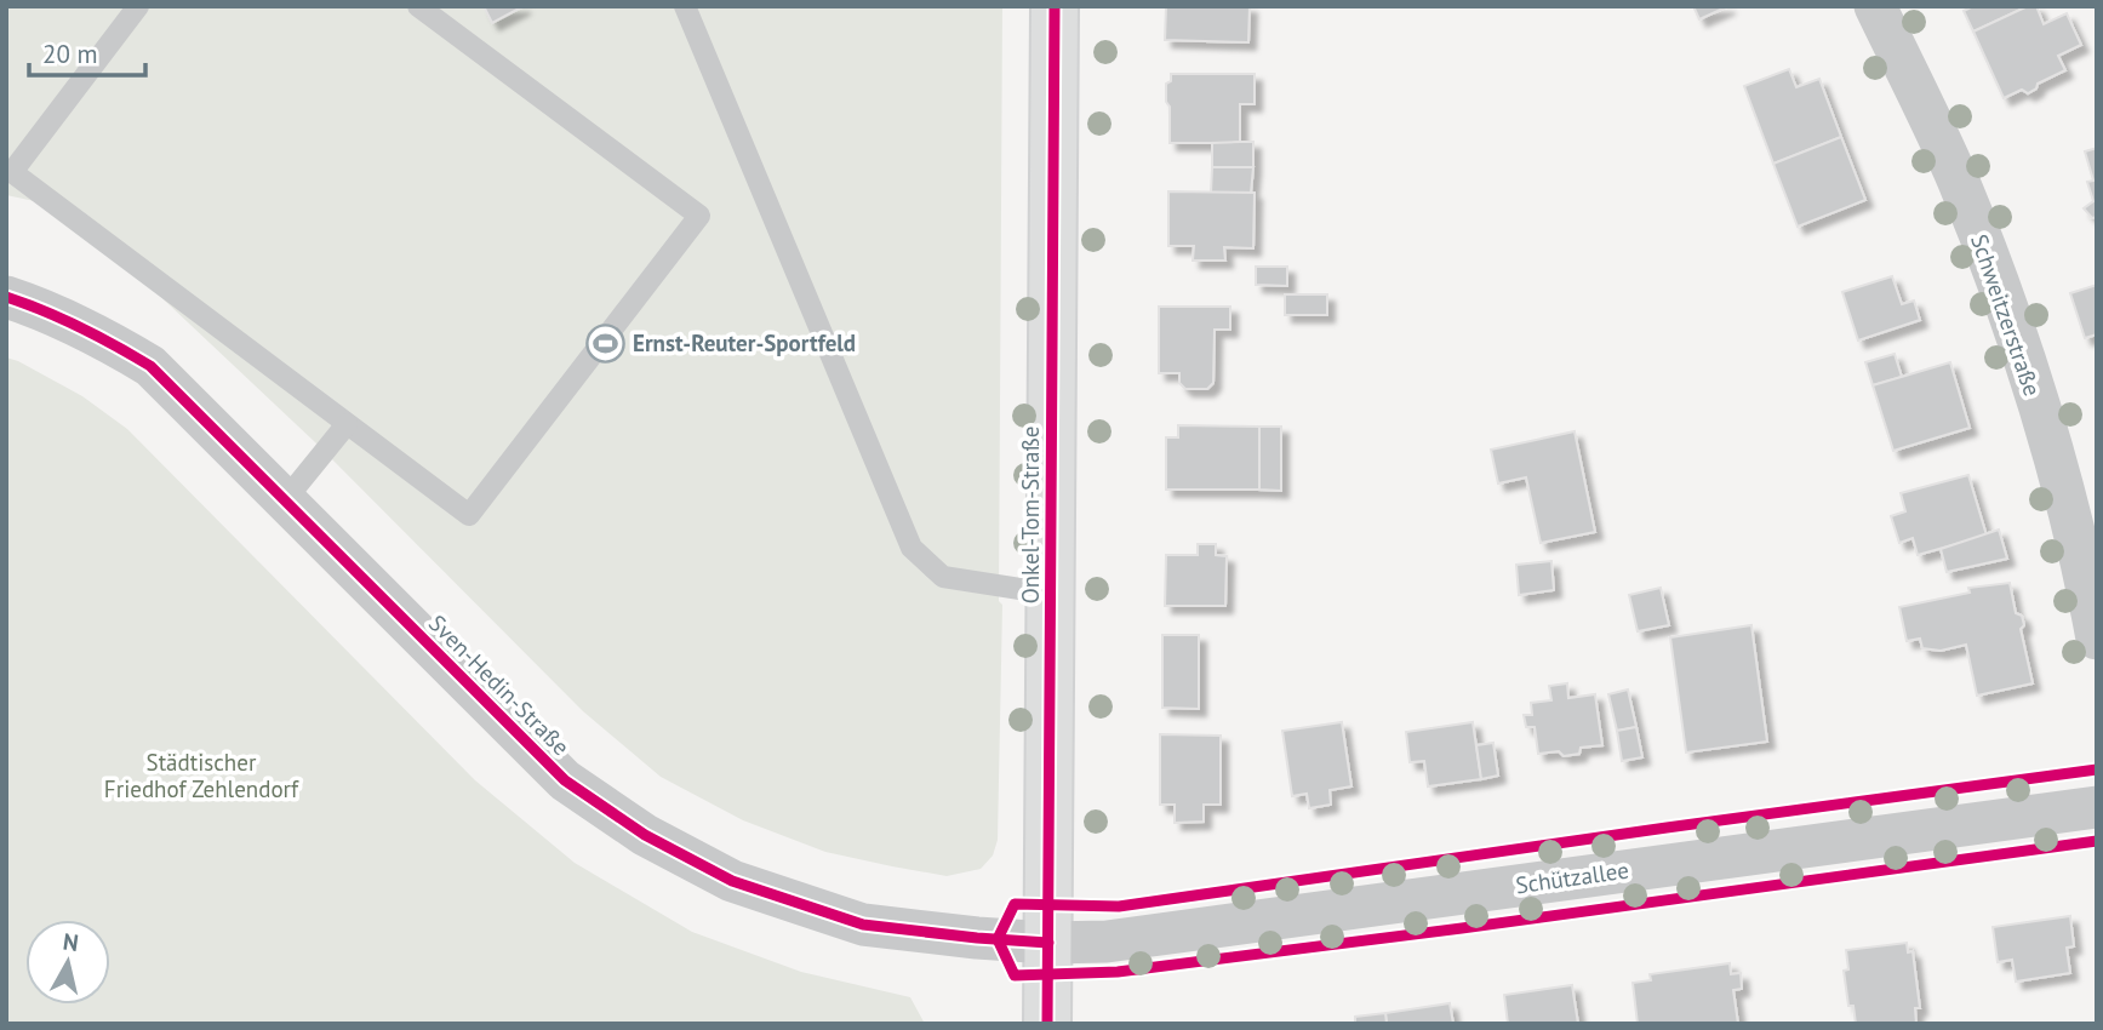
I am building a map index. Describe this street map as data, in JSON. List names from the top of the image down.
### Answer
{
  "streets": {
    "main road": ["Onkel-Tom-Straße"],
    "street": ["Schweitzerstraße", "Sven-Hedin-Straße", "Schützallee"]
  },
  "crossings": [
    ["Onkel-Tom-Straße", "Sven-Hedin-Straße"],
    ["Onkel-Tom-Straße", "Schützallee"],
    ["Sven-Hedin-Straße", "Schützallee"]
  ],
  "parks": ["Städtischer Friedhof Zehlendorf"],
  "places": {
    "sports": ["Ernst-Reuter-Sportfeld"]
  },
  "scale_bar": "20 m",
  "north": "top"
}
